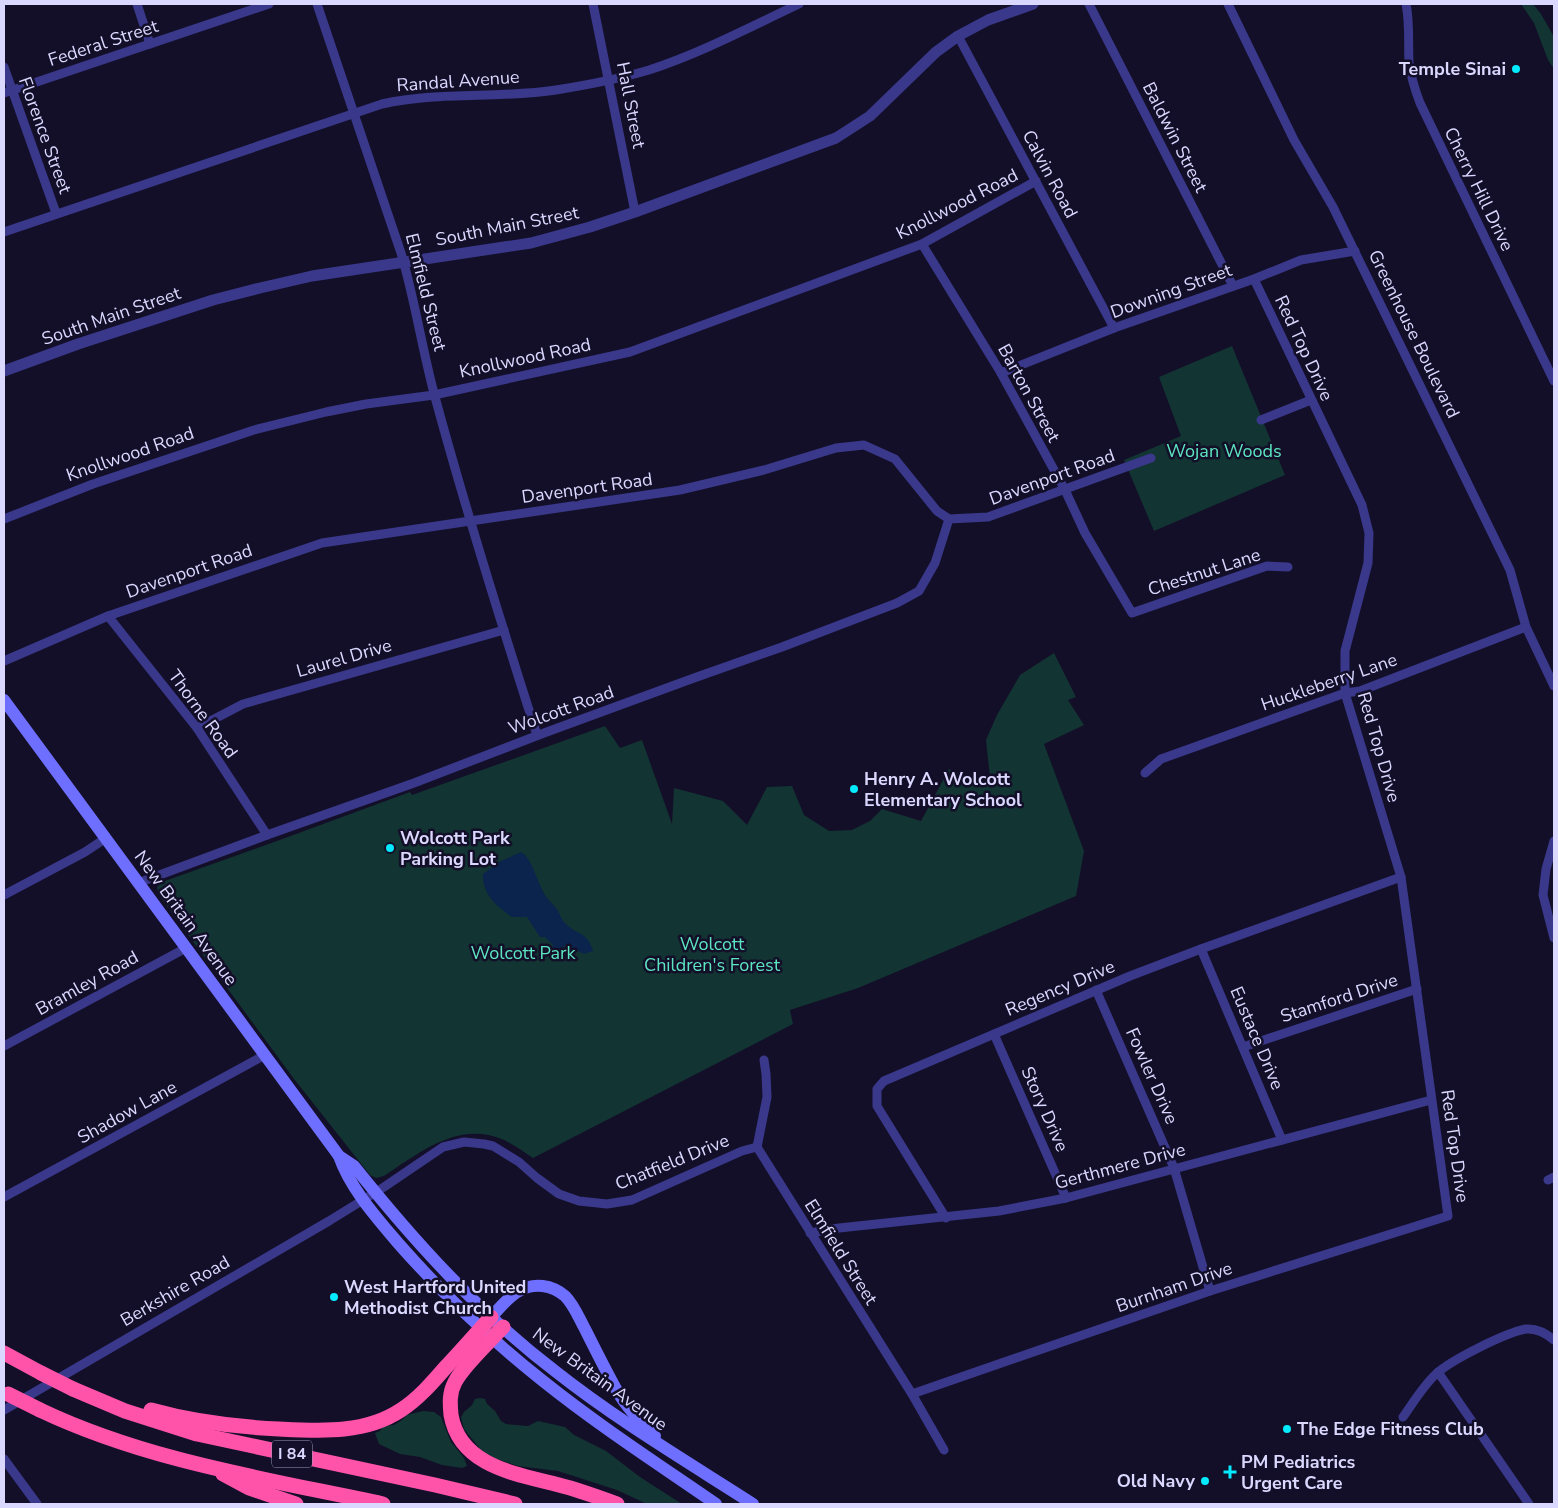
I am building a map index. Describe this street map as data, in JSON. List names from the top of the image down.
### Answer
{
  "streets": {
    "highway": ["I 84"],
    "main road": ["New Britain Avenue"],
    "street": [
      "Federal Street",
      "Randal Avenue",
      "Hall Street",
      "Florence Street",
      "Baldwin Street",
      "Calvin Road",
      "Cherry Hill Drive",
      "Knollwood Road",
      "South Main Street",
      "Downing Street",
      "Elmfield Street",
      "Greenhouse Boulevard",
      "Red Top Drive",
      "Barton Street",
      "Davenport Road",
      "Chestnut Lane",
      "Laurel Drive",
      "Huckleberry Lane",
      "Wolcott Road",
      "Thorne Road",
      "Bramley Road",
      "Regency Drive",
      "Stamford Drive",
      "Eustace Drive",
      "Fowler Drive",
      "Story Drive",
      "Shadow Lane",
      "Chatfield Drive",
      "Gerthmere Drive",
      "Burnham Drive",
      "Berkshire Road"
    ]
  },
  "crossings": [
    ["Federal Street", "Florence Street"],
    ["Randal Avenue", "Hall Street"],
    ["Randal Avenue", "Florence Street"],
    ["Randal Avenue", "Elmfield Street"],
    ["Hall Street", "South Main Street"],
    ["Baldwin Street", "Downing Street"],
    ["Calvin Road", "Knollwood Road"],
    ["Calvin Road", "South Main Street"],
    ["Calvin Road", "Downing Street"],
    ["Knollwood Road", "Elmfield Street"],
    ["Knollwood Road", "Barton Street"],
    ["South Main Street", "Elmfield Street"],
    ["Downing Street", "Greenhouse Boulevard"],
    ["Downing Street", "Red Top Drive"],
    ["Downing Street", "Barton Street"],
    ["Elmfield Street", "Davenport Road"],
    ["Elmfield Street", "Laurel Drive"],
    ["Elmfield Street", "Wolcott Road"],
    ["Elmfield Street", "Chatfield Drive"],
    ["Elmfield Street", "Gerthmere Drive"],
    ["Elmfield Street", "Burnham Drive"],
    ["Greenhouse Boulevard", "Huckleberry Lane"],
    ["Red Top Drive", "Huckleberry Lane"],
    ["Red Top Drive", "Regency Drive"],
    ["Red Top Drive", "Stamford Drive"],
    ["Red Top Drive", "Gerthmere Drive"],
    ["Red Top Drive", "Burnham Drive"],
    ["Barton Street", "Davenport Road"],
    ["Barton Street", "Chestnut Lane"],
    ["Davenport Road", "Wolcott Road"],
    ["Davenport Road", "Thorne Road"],
    ["Laurel Drive", "Thorne Road"],
    ["Wolcott Road", "Thorne Road"],
    ["Wolcott Road", "New Britain Avenue"],
    ["New Britain Avenue", "Bramley Road"],
    ["New Britain Avenue", "Shadow Lane"],
    ["New Britain Avenue", "Chatfield Drive"],
    ["New Britain Avenue", "Berkshire Road"],
    ["Regency Drive", "Eustace Drive"],
    ["Regency Drive", "Fowler Drive"],
    ["Regency Drive", "Story Drive"],
    ["Regency Drive", "Gerthmere Drive"],
    ["Stamford Drive", "Eustace Drive"],
    ["Eustace Drive", "Gerthmere Drive"],
    ["Fowler Drive", "Gerthmere Drive"],
    ["Fowler Drive", "Burnham Drive"],
    ["Story Drive", "Gerthmere Drive"],
    ["Chatfield Drive", "Berkshire Road"]
  ],
  "parks": ["Wojan Woods", "Wolcott Children's Forest", "Wolcott Park"],
  "places": {
    "other": [
      "Temple Sinai",
      "Henry A. Wolcott Elementary School",
      "Wolcott Park Parking Lot",
      "West Hartford United Methodist Church",
      "The Edge Fitness Club",
      "Old Navy"
    ],
    "health": ["PM Pediatrics Urgent Care"]
  }
}
